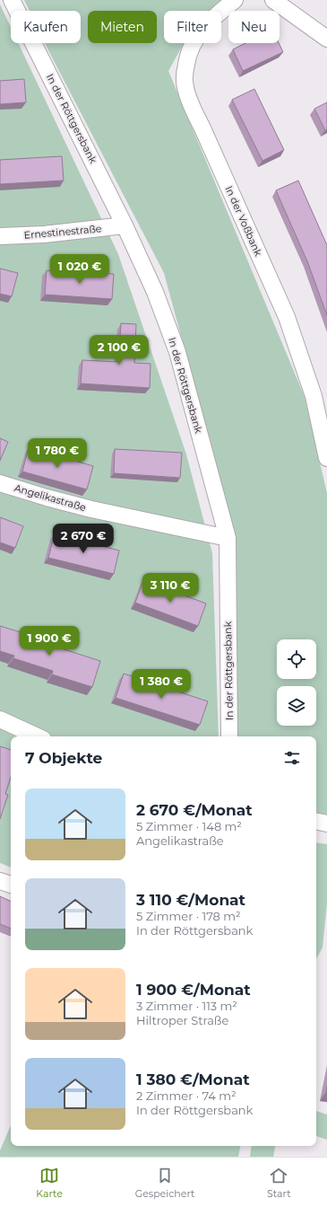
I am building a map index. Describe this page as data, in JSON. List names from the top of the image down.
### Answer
{
  "streets": {
    "street": [
      "In der Röttgersbank",
      "In der Voßbank",
      "Ernestinestraße",
      "Angelikastraße"
    ]
  },
  "crossings": [
    ["In der Röttgersbank", "Ernestinestraße"],
    ["In der Röttgersbank", "Angelikastraße"]
  ],
  "page": {
    "chip": [
      "Kaufen",
      "Mieten",
      "Filter",
      "Neu"
    ],
    "price": [
      "1 020 €",
      "2 100 €",
      "1 780 €",
      "2 670 €",
      "3 110 €",
      "1 900 €",
      "1 380 €"
    ],
    "heading": "7 Objekte",
    "list": [
      {
        "name": "2 670 €/Monat",
        "note": "5 Zimmer · 148 m² · Angelikastraße"
      },
      {
        "name": "3 110 €/Monat",
        "note": "5 Zimmer · 178 m² · In der Röttgersbank"
      },
      {
        "name": "1 900 €/Monat",
        "note": "3 Zimmer · 113 m² · Hiltroper Straße"
      },
      {
        "name": "1 380 €/Monat",
        "note": "2 Zimmer · 74 m² · In der Röttgersbank"
      }
    ],
    "tabs": ["Karte", "Gespeichert", "Start"]
  }
}
